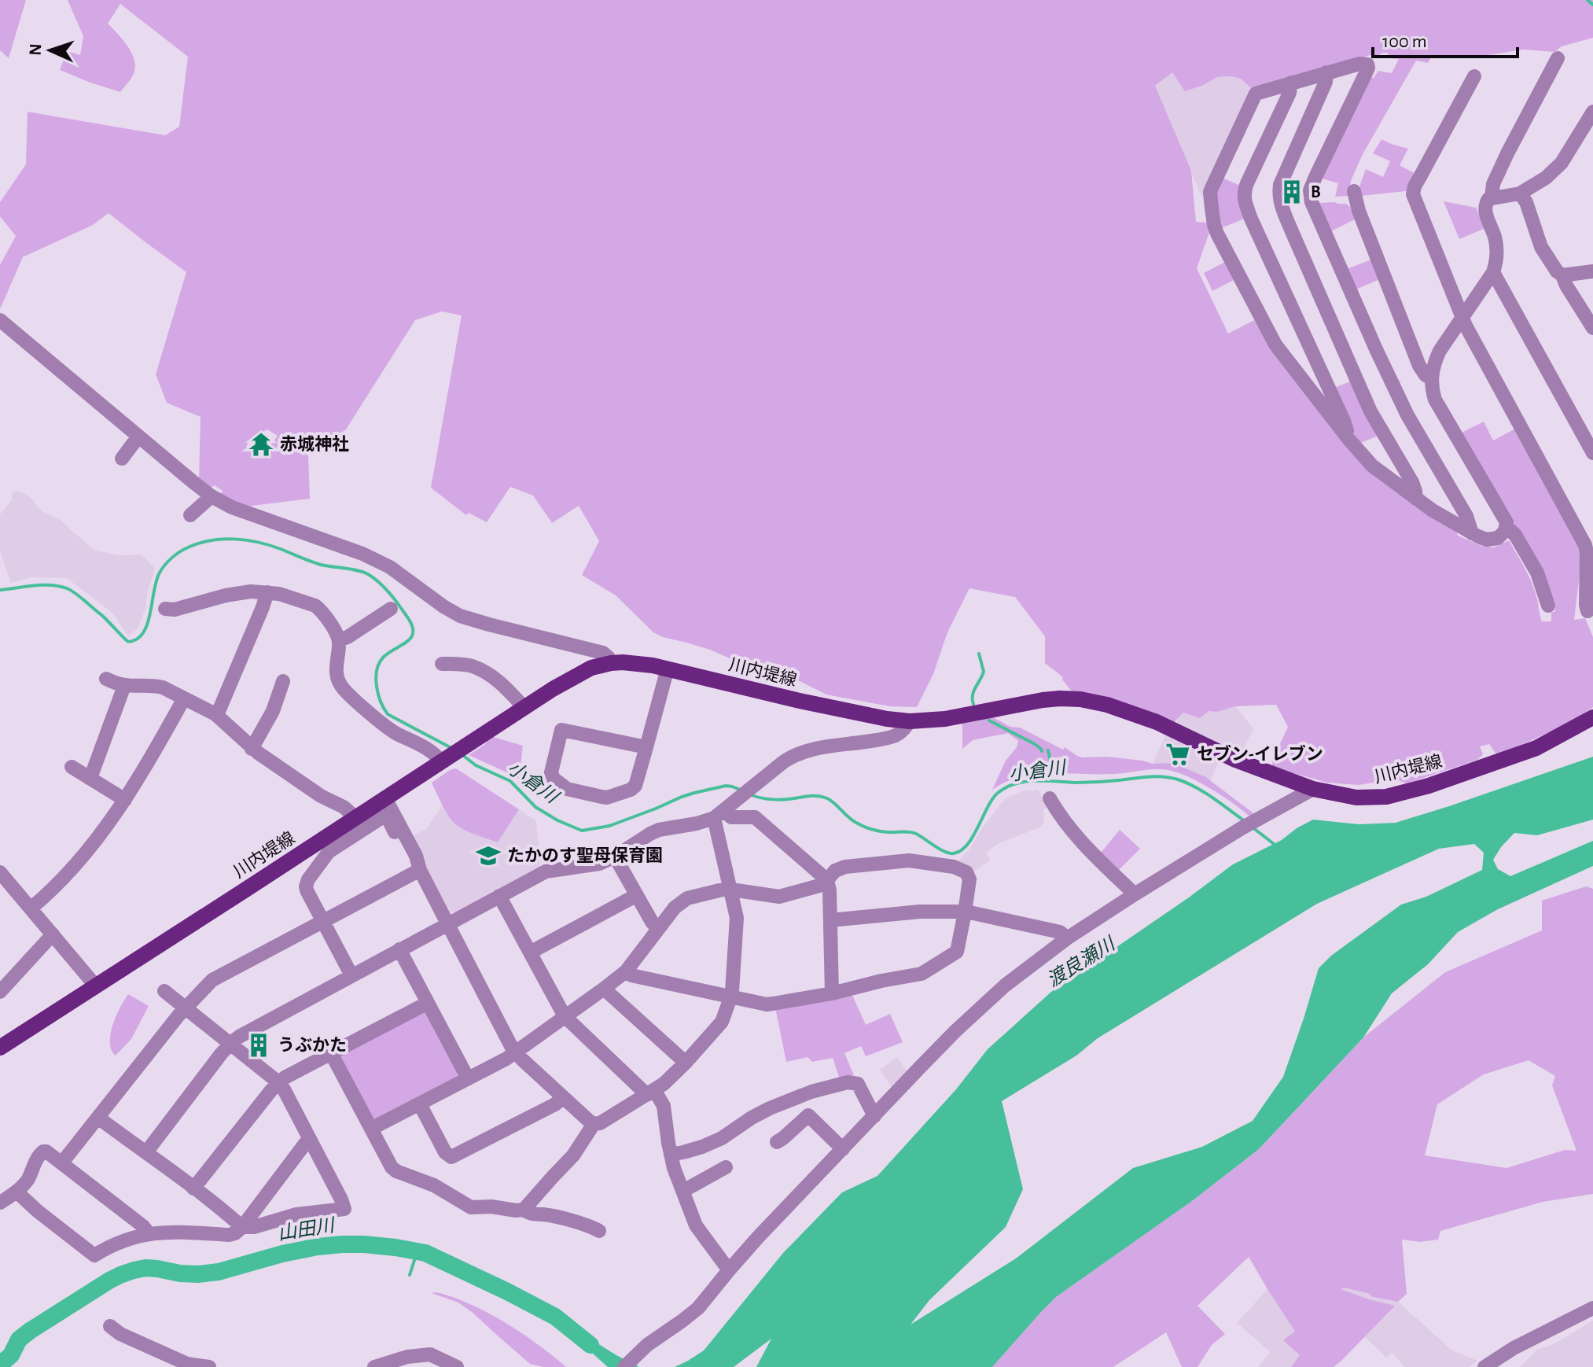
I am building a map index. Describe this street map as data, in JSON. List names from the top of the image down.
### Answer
{
  "streets": {
    "main road": ["川内堤線"]
  },
  "water": ["小倉川", "渡良瀬川", "山田川"],
  "places": {
    "building": ["B", "うぶかた"],
    "temple": ["赤城神社"],
    "supermarket": ["セブン-イレブン"],
    "school or university": ["たかのす聖母保育園"]
  },
  "scale_bar": "100 m",
  "north": "left"
}
